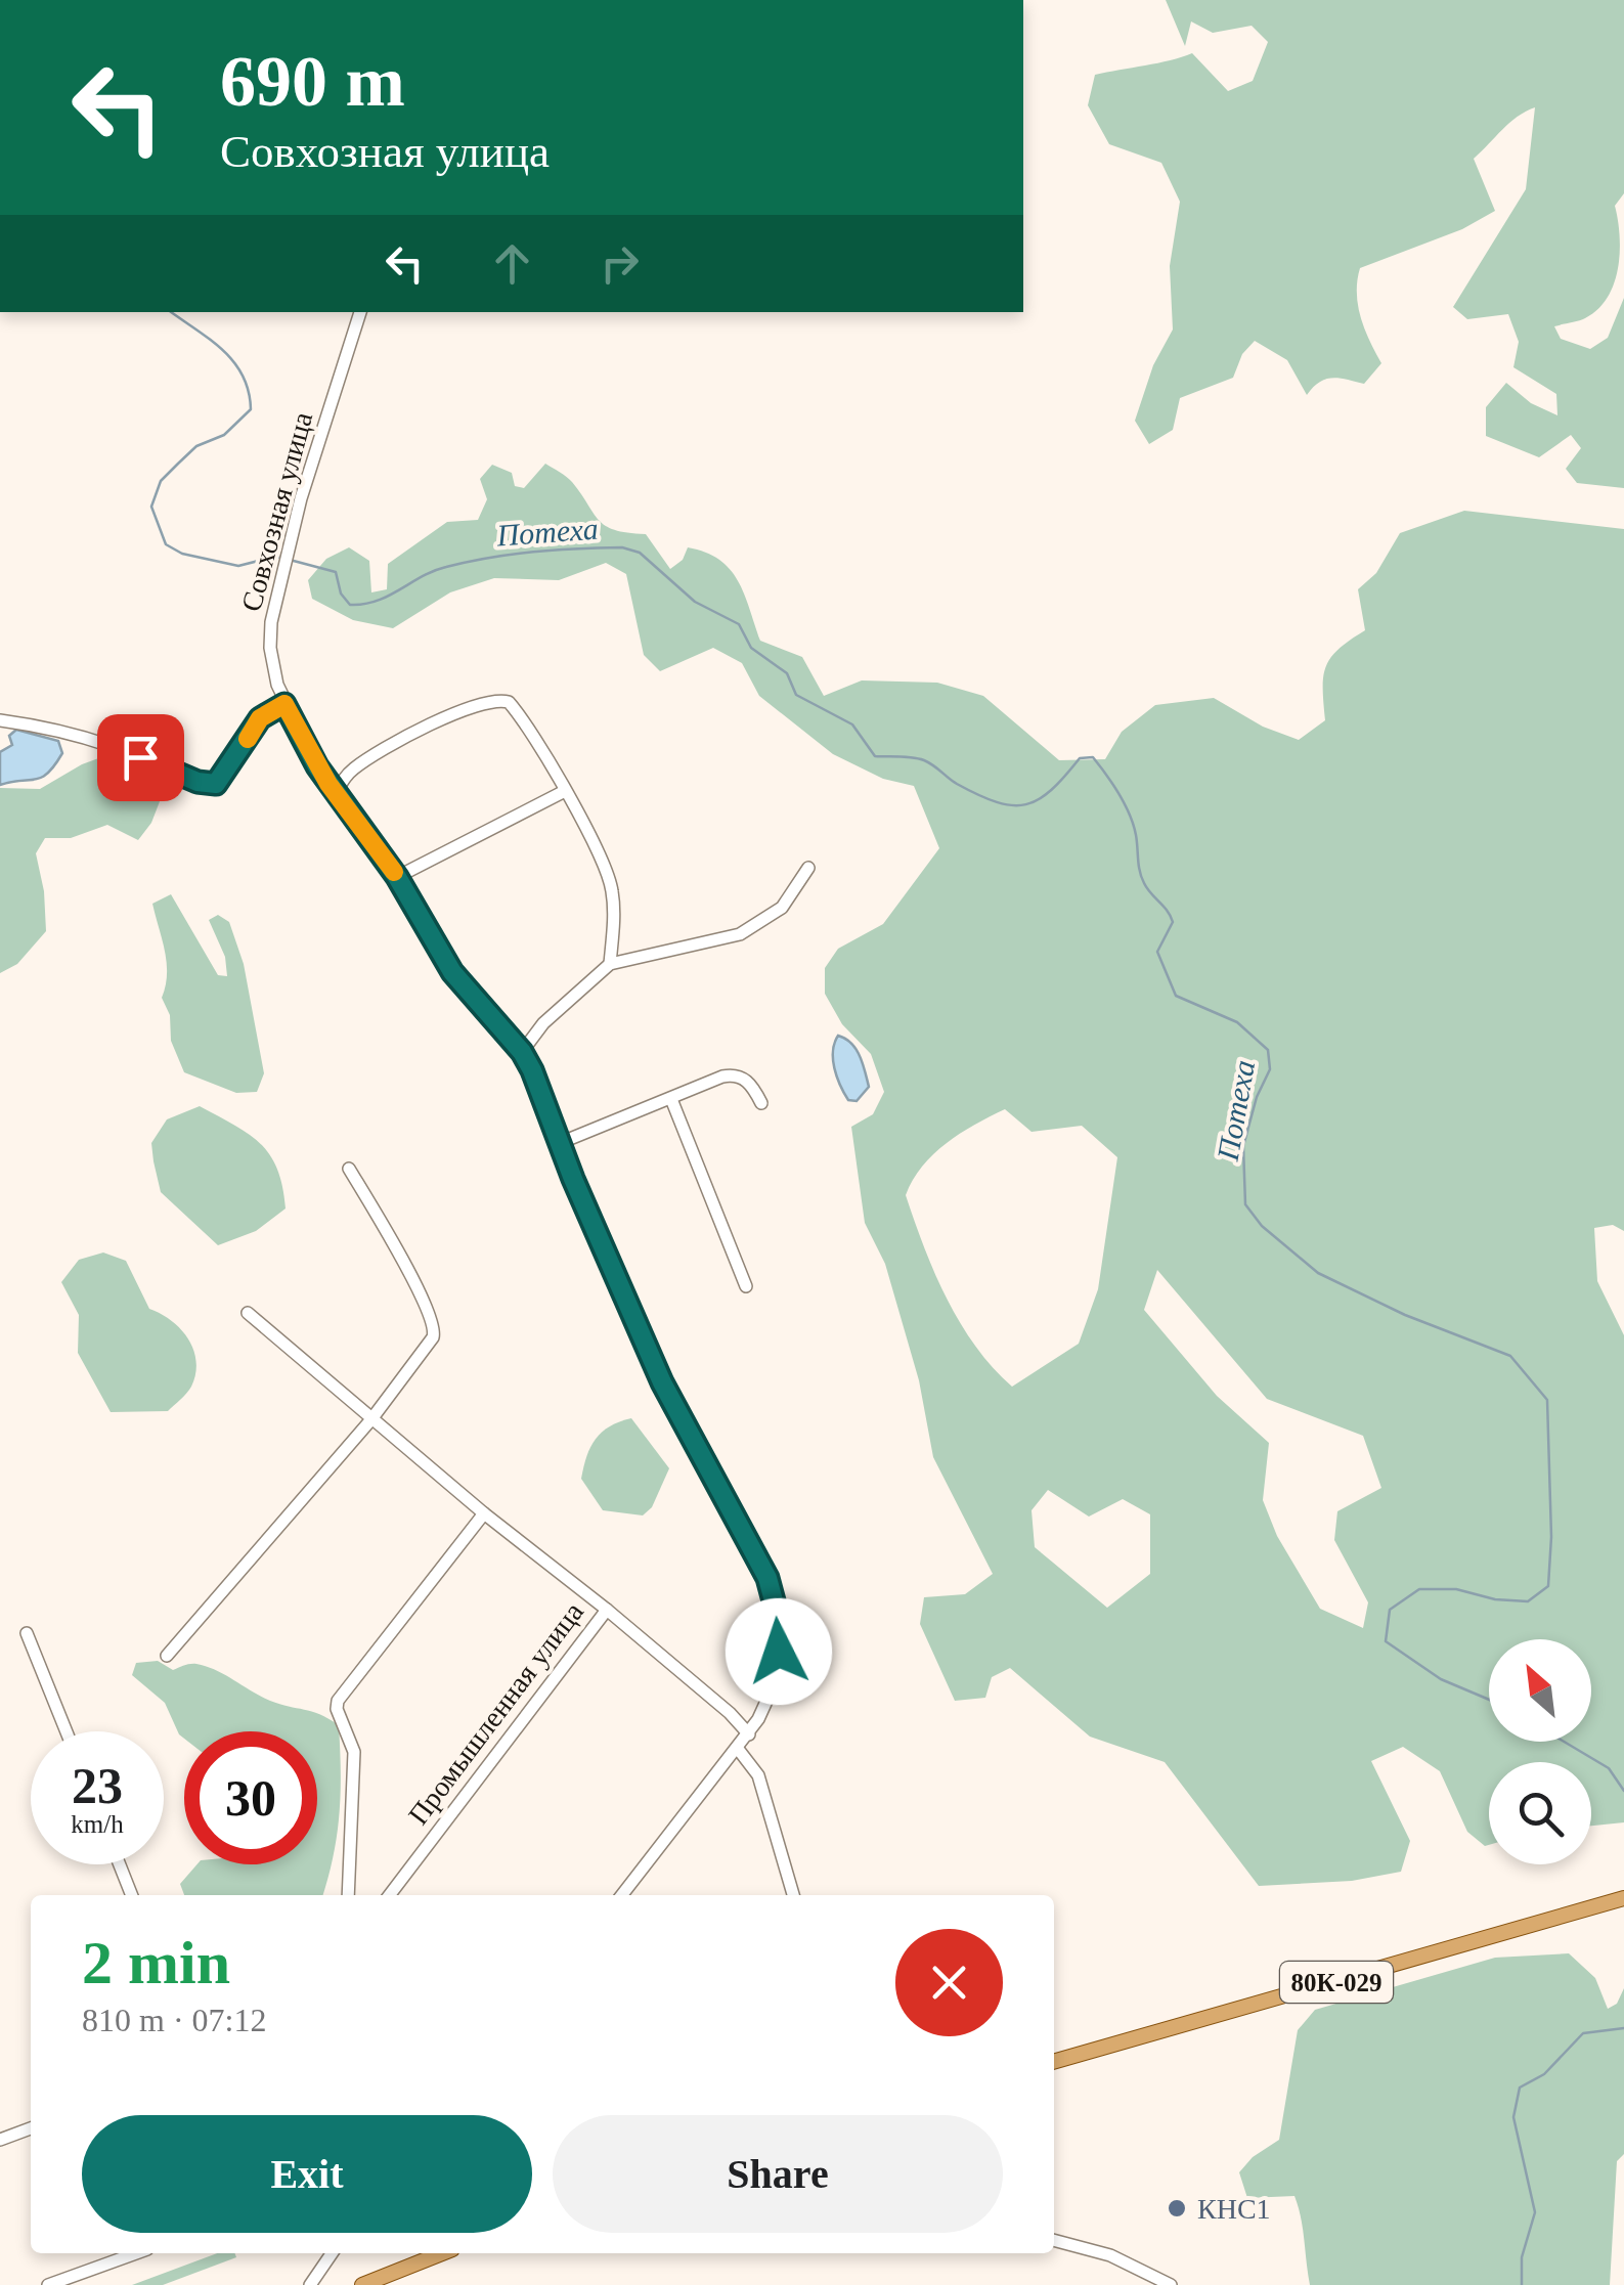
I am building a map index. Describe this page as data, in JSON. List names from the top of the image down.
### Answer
{
  "streets": {
    "main road": ["80К-029"],
    "street": ["Совхозная улица", "Промышленная улица"]
  },
  "crossings": [
    ["Совхозная улица", "Промышленная улица"]
  ],
  "water": ["Потеха"],
  "places": ["КНС1"],
  "north": "top left",
  "page": {
    "turn": ["690 m", "Совхозная улица"],
    "speed": "23 km/h",
    "limit": "30",
    "heading": ["2 min", "810 m · 07:12"],
    "buttons": ["Exit", "Share"]
  }
}
